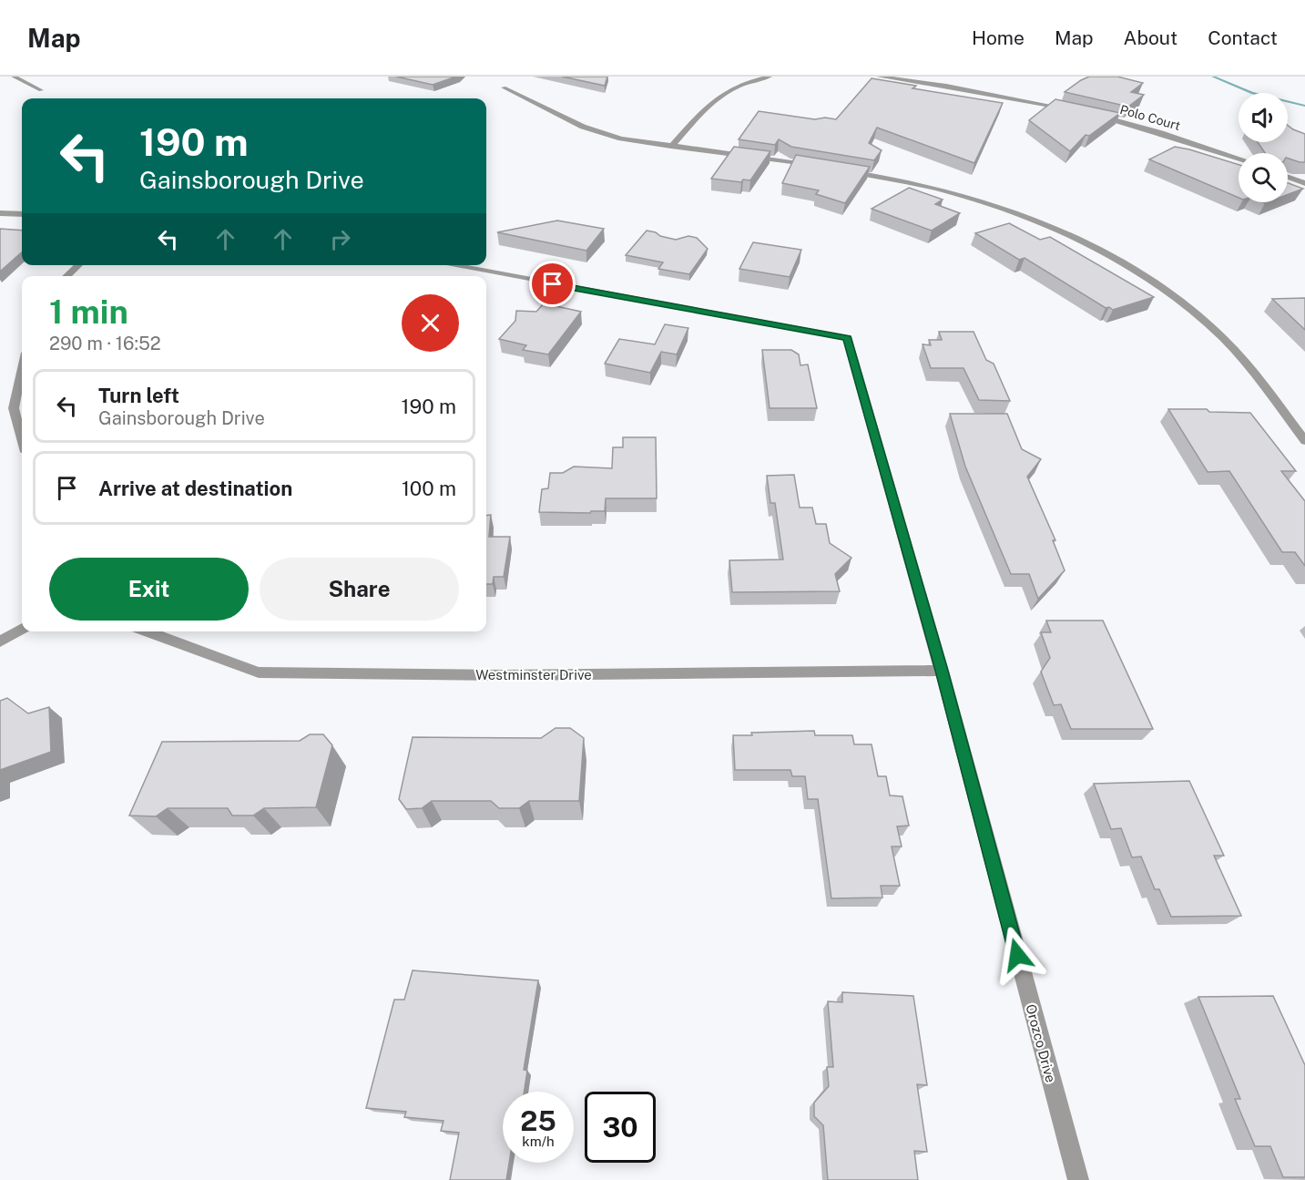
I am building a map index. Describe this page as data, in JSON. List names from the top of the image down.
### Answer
{
  "streets": {
    "street": ["Polo Court", "Westminster Drive", "Orozco Drive"]
  },
  "crossings": [
    ["Westminster Drive", "Orozco Drive"]
  ],
  "page": {
    "header": "Map",
    "nav": [
      "Home",
      "Map",
      "About",
      "Contact"
    ],
    "turn": ["190 m", "Gainsborough Drive"],
    "heading": ["1 min", "290 m · 16:52"],
    "list": [
      {
        "name": "Turn left",
        "note": "Gainsborough Drive",
        "value": "190 m"
      },
      {
        "name": "Arrive at destination",
        "value": "100 m"
      }
    ],
    "buttons": ["Exit", "Share"],
    "speed": "25 km/h",
    "limit": "30"
  }
}
